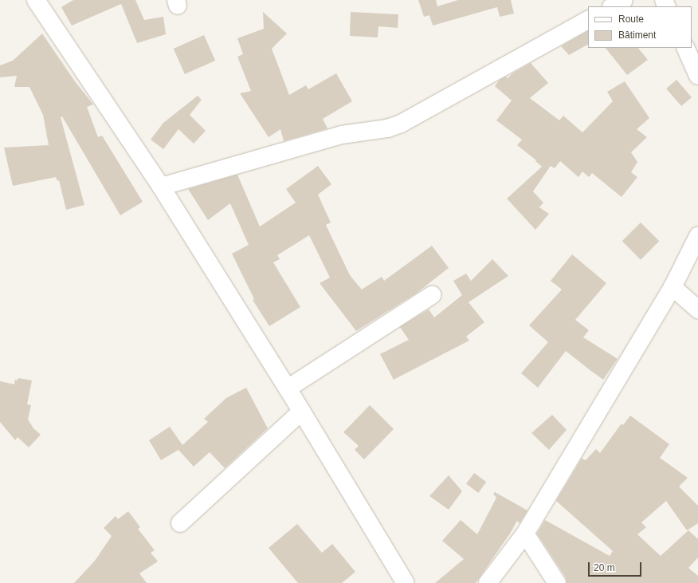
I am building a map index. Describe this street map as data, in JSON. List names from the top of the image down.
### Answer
{
  "legend": ["Route", "Bâtiment"],
  "scale_bar": "20 m"
}
